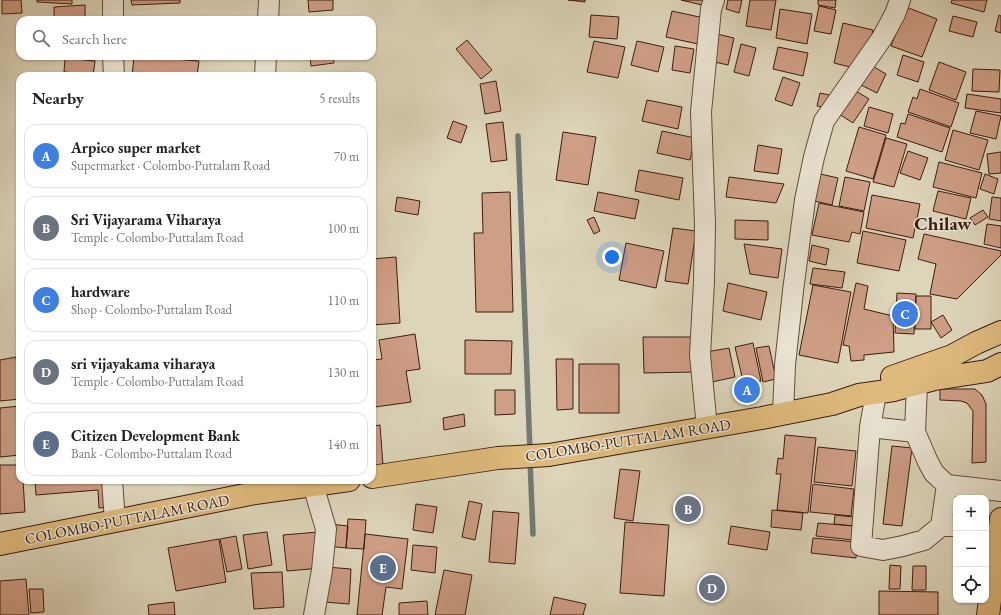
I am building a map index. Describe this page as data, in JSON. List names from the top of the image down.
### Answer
{
  "streets": {
    "main road": ["COLOMBO-PUTTALAM ROAD"]
  },
  "districts": ["Chilaw"],
  "page": {
    "search": "Search here",
    "heading": ["Nearby", "5 results"],
    "list": [
      {
        "mark": "A",
        "name": "Arpico super market",
        "note": "Supermarket · Colombo-Puttalam Road",
        "value": "70 m"
      },
      {
        "mark": "B",
        "name": "Sri Vijayarama Viharaya",
        "note": "Temple · Colombo-Puttalam Road",
        "value": "100 m"
      },
      {
        "mark": "C",
        "name": "hardware",
        "note": "Shop · Colombo-Puttalam Road",
        "value": "110 m"
      },
      {
        "mark": "D",
        "name": "sri vijayakama viharaya",
        "note": "Temple · Colombo-Puttalam Road",
        "value": "130 m"
      },
      {
        "mark": "E",
        "name": "Citizen Development Bank",
        "note": "Bank · Colombo-Puttalam Road",
        "value": "140 m"
      }
    ],
    "pins": [
      "C",
      "A",
      "B",
      "E",
      "D"
    ],
    "map_buttons": ["+", "−"]
  }
}
